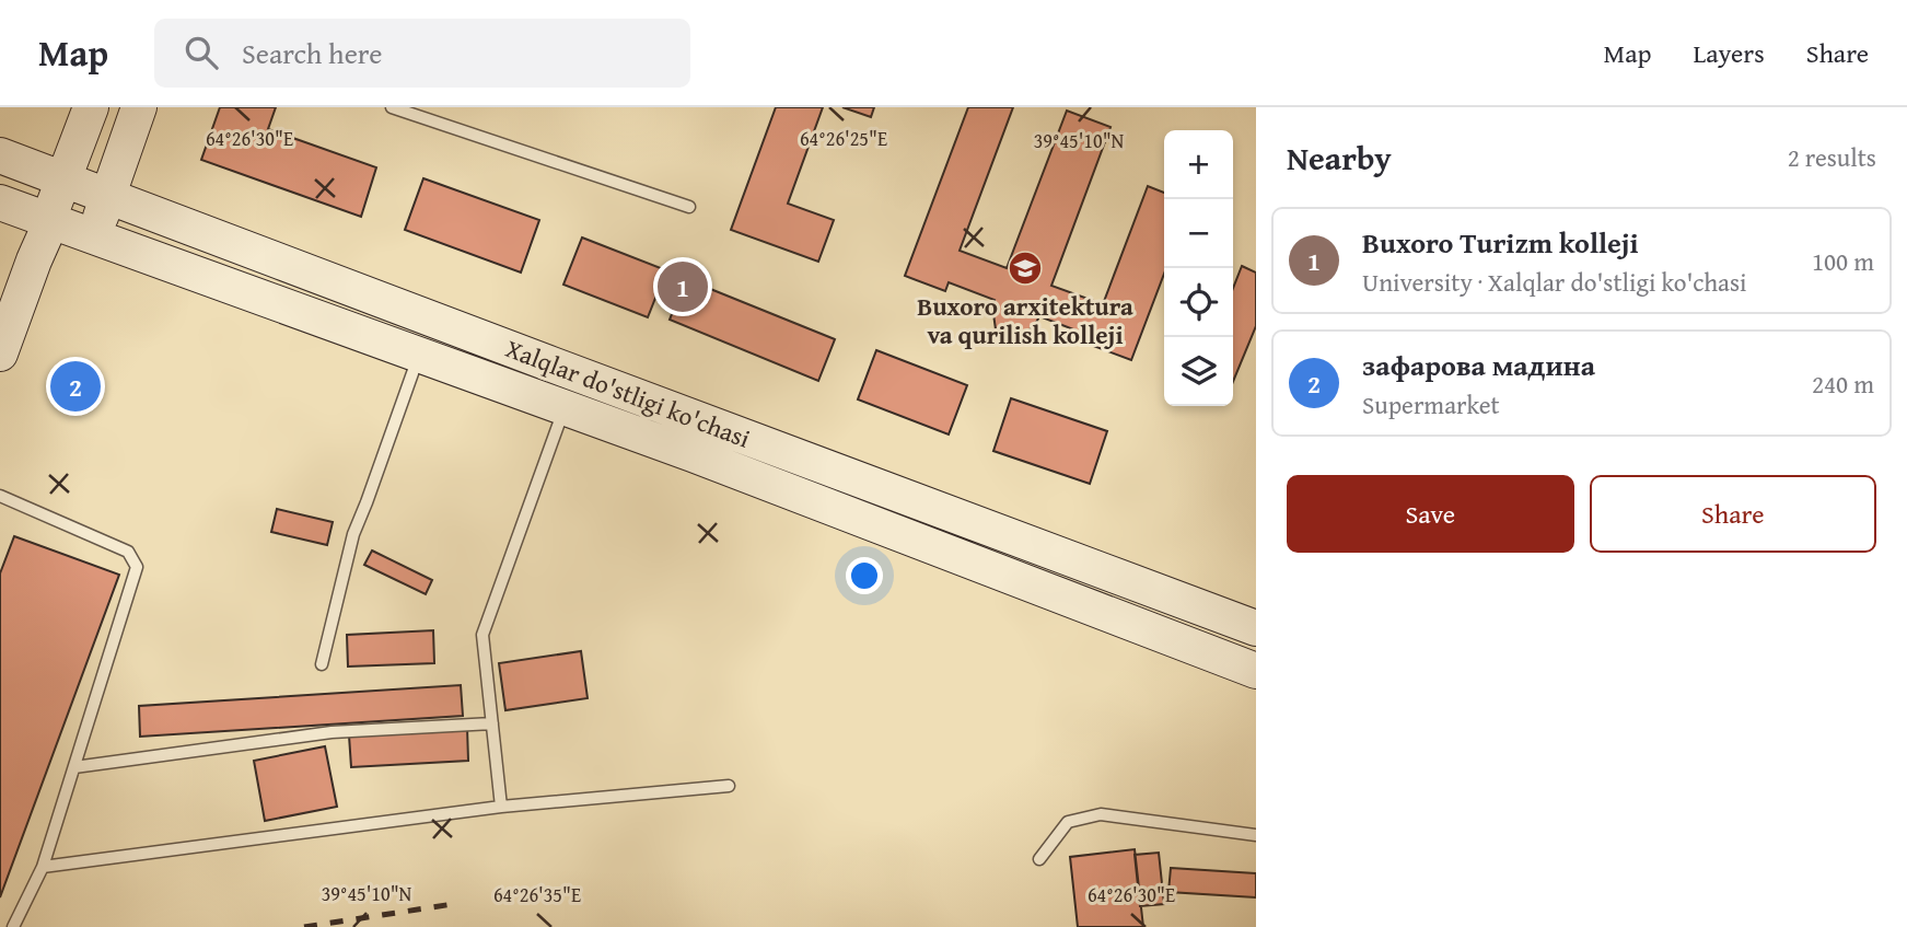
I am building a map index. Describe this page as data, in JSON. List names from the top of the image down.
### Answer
{
  "streets": {
    "main road": ["Xalqlar do'stligi ko'chasi"]
  },
  "places": {
    "school or university": ["Buxoro arxitektura va qurilish kolleji"]
  },
  "page": {
    "header": "Map",
    "search": "Search here",
    "nav": ["Map", "Layers", "Share"],
    "heading": ["Nearby", "2 results"],
    "map_buttons": ["+", "−"],
    "list": [
      {
        "mark": "1",
        "name": "Buxoro Turizm kolleji",
        "note": "University · Xalqlar do'stligi ko'chasi",
        "value": "100 m"
      },
      {
        "mark": "2",
        "name": "зафарова мадина",
        "note": "Supermarket",
        "value": "240 m"
      }
    ],
    "pins": ["1", "2"],
    "buttons": ["Save", "Share"]
  },
  "coordinates": [
    "64°26'30\"E",
    "64°26'25\"E",
    "39°45'10\"N",
    "64°26'35\"E"
  ]
}
